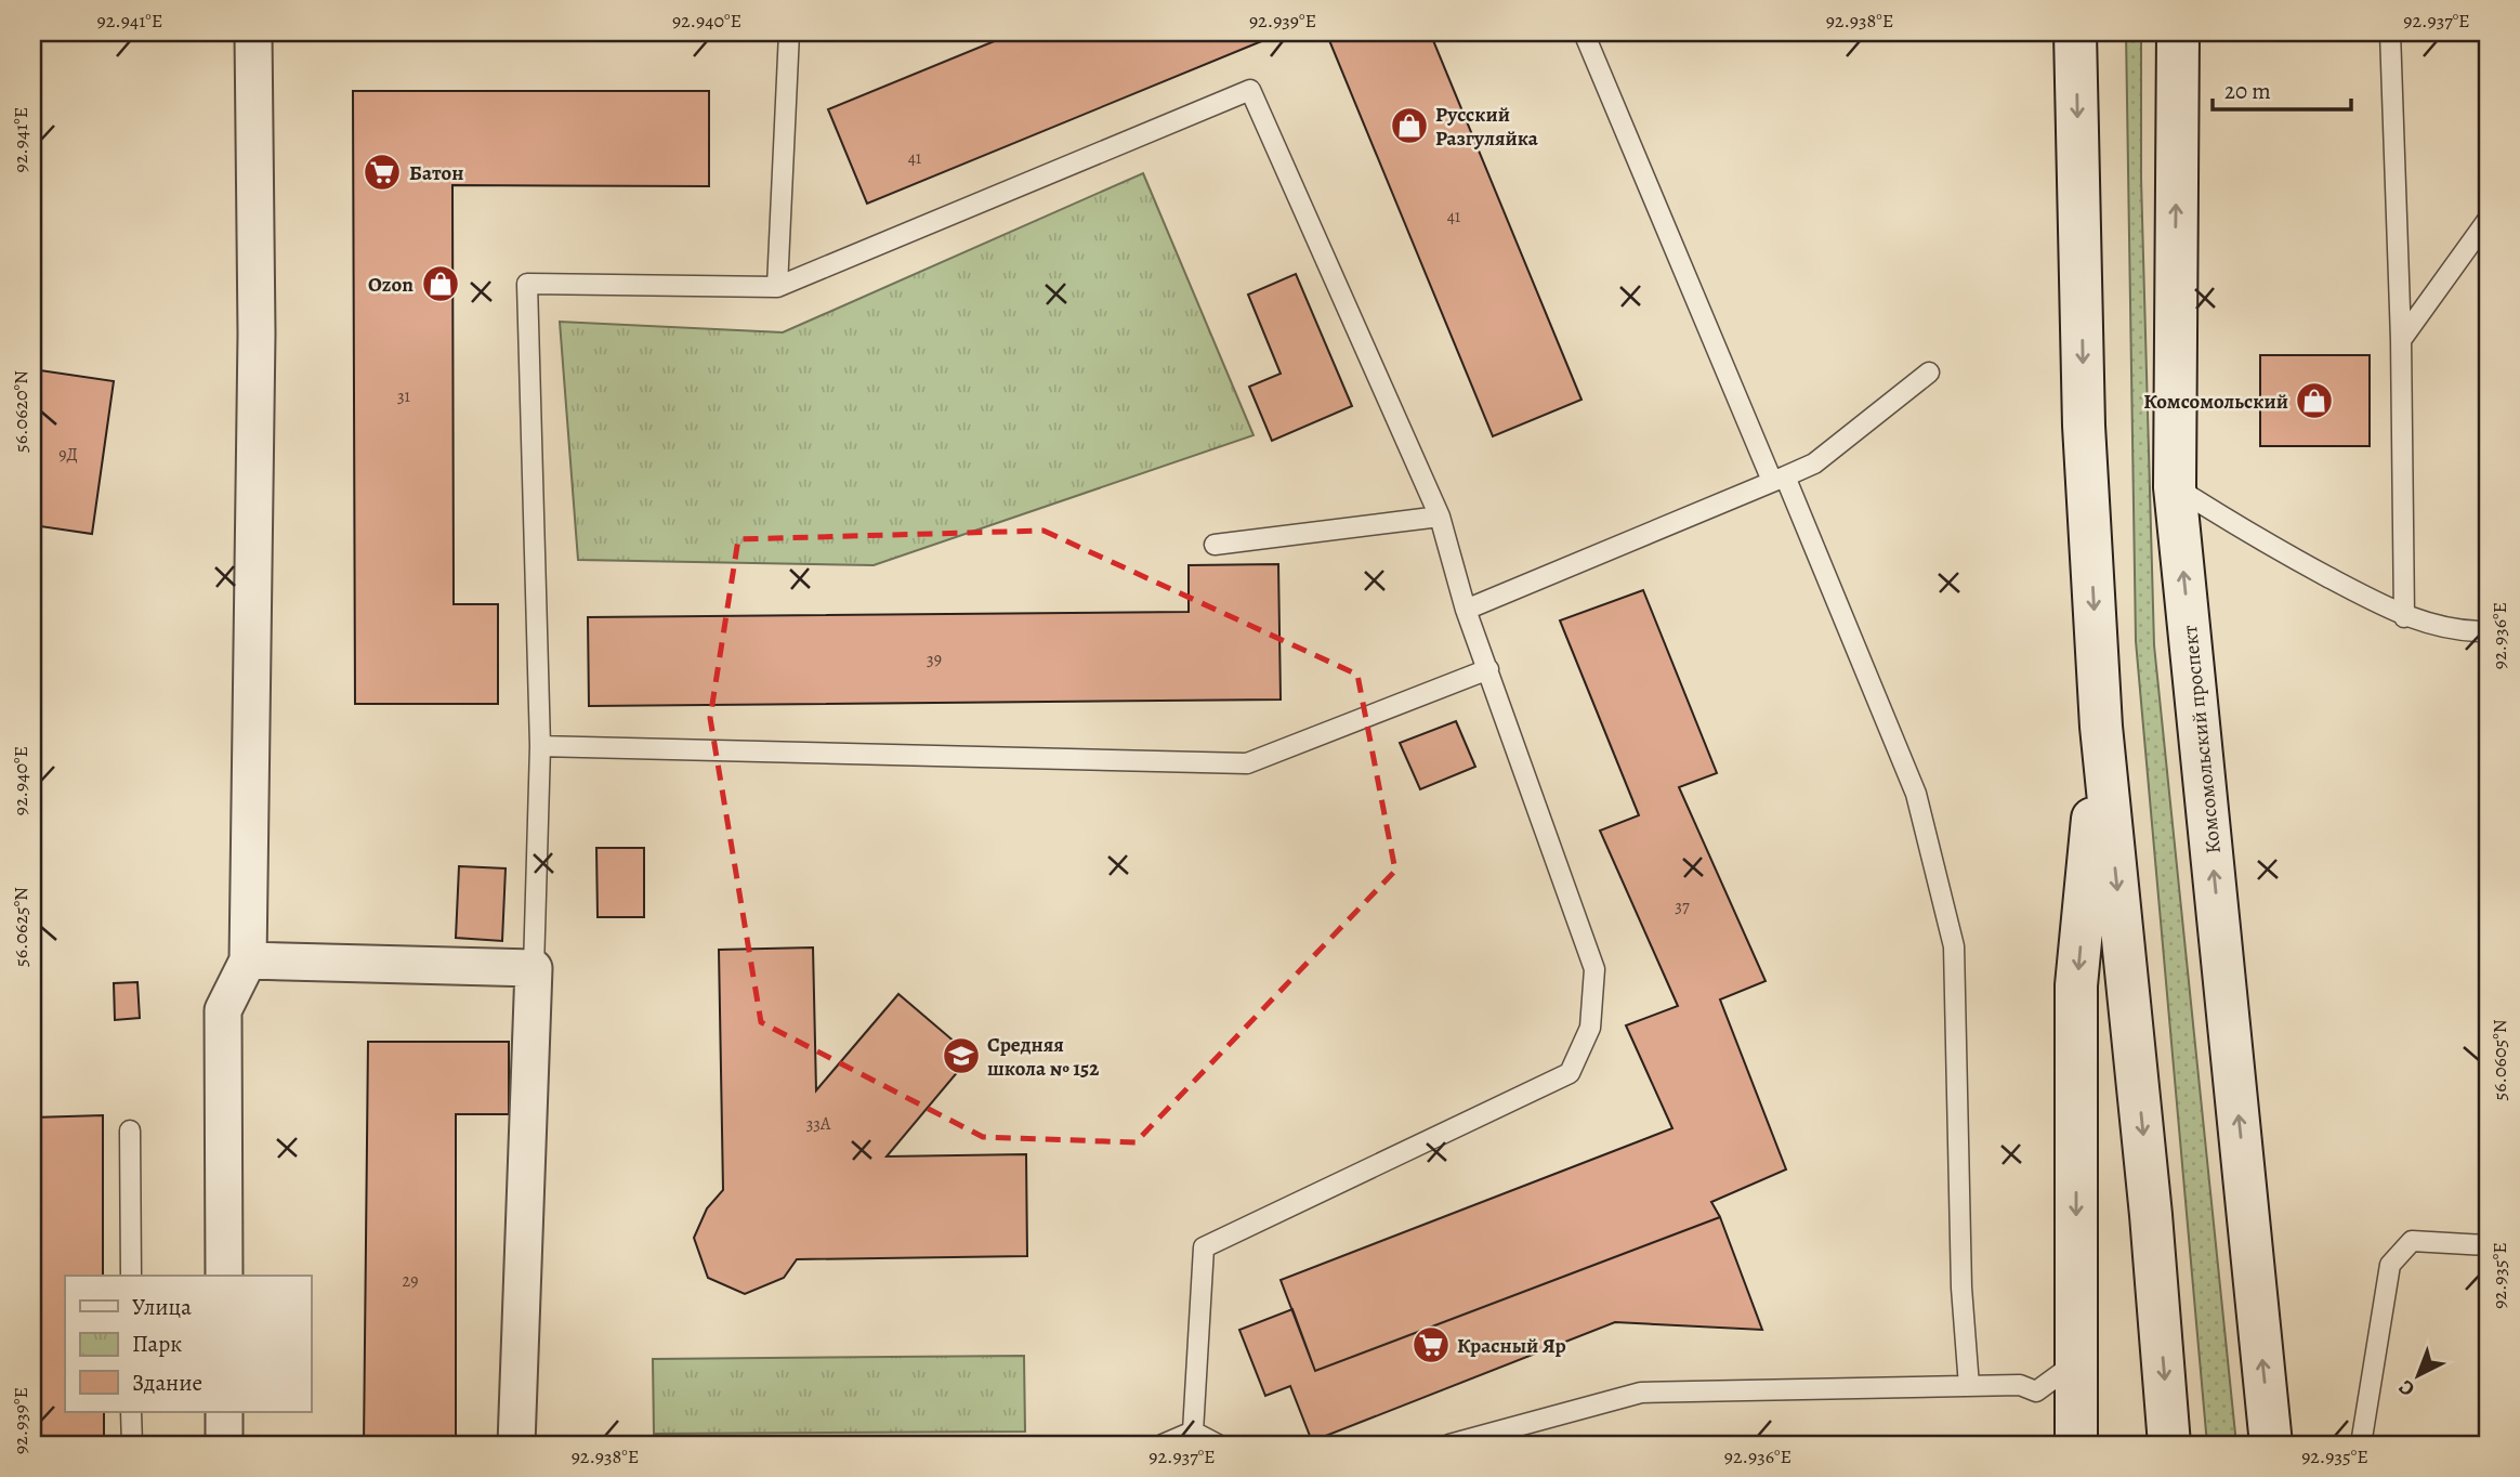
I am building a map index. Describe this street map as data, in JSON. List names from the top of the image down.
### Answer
{
  "streets": {
    "main road": ["Комсомольский проспект"]
  },
  "places": {
    "shop": ["Русский Разгуляйка", "Ozon", "Комсомольский"],
    "supermarket": ["Батон", "Красный Яр"],
    "school or university": ["Средняя школа № 152"]
  },
  "house_numbers": [
    "41",
    "41",
    "31",
    "9Д",
    "39",
    "37",
    "33А",
    "29"
  ],
  "legend": ["Улица", "Парк", "Здание"],
  "scale_bar": "20 m",
  "north": "bottom left",
  "coordinates": [
    "92.941°E",
    "92.940°E",
    "92.939°E",
    "92.938°E",
    "92.937°E",
    "56.0620°N",
    "92.936°E",
    "56.0625°N",
    "56.0605°N",
    "92.935°E"
  ]
}
